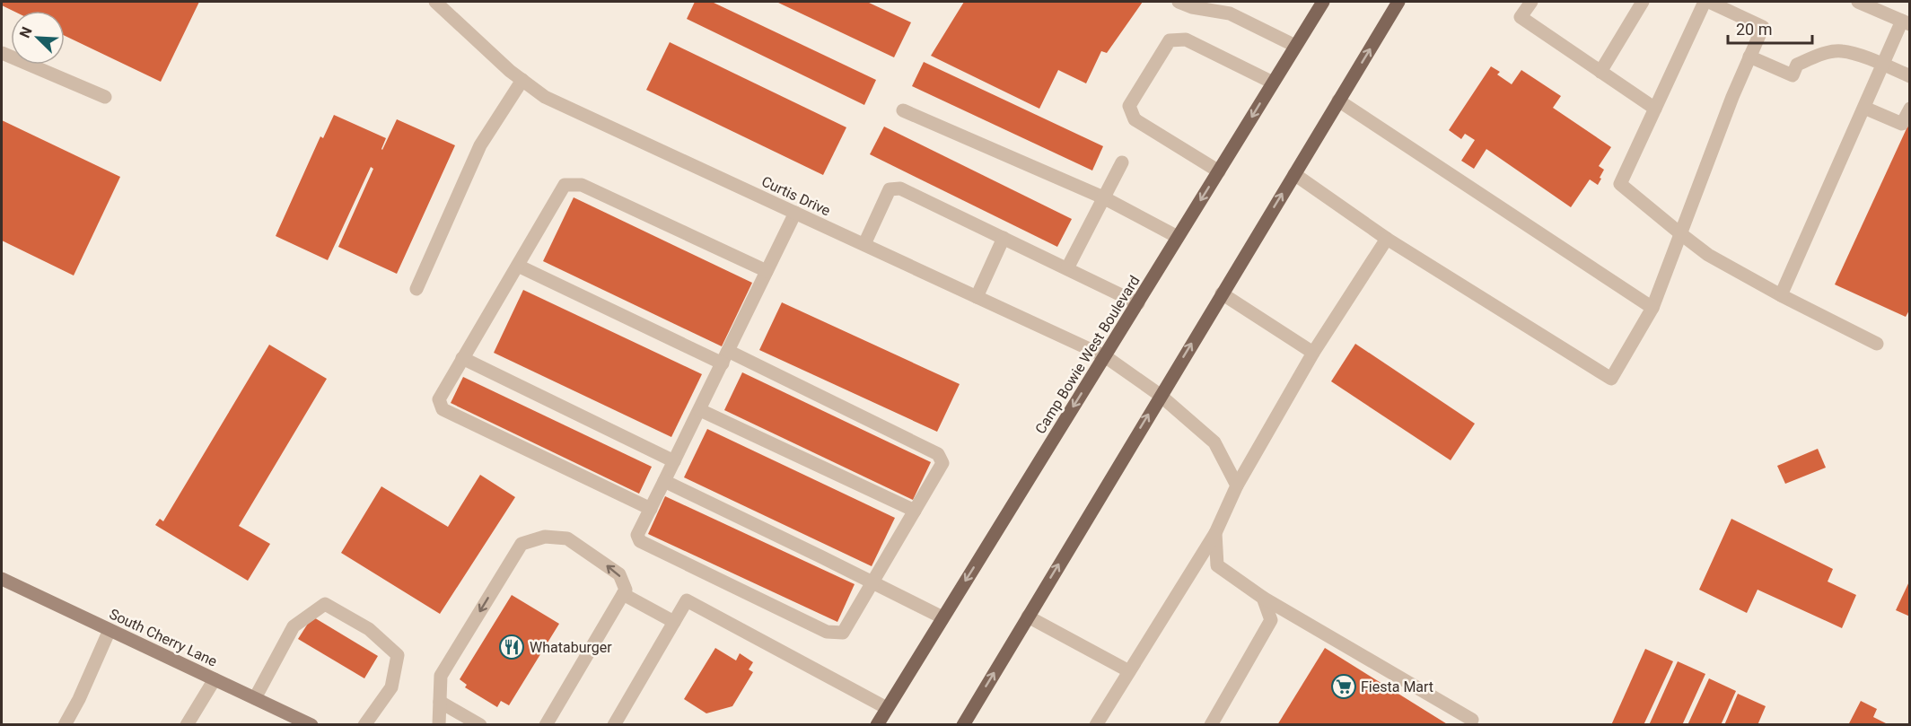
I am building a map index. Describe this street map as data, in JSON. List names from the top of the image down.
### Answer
{
  "streets": {
    "main road": ["Camp Bowie West Boulevard"],
    "street": ["Curtis Drive", "South Cherry Lane"]
  },
  "crossings": [
    ["Curtis Drive", "Camp Bowie West Boulevard"]
  ],
  "places": {
    "restaurant": ["Whataburger"],
    "supermarket": ["Fiesta Mart"]
  },
  "scale_bar": "20 m",
  "north": "top left"
}
